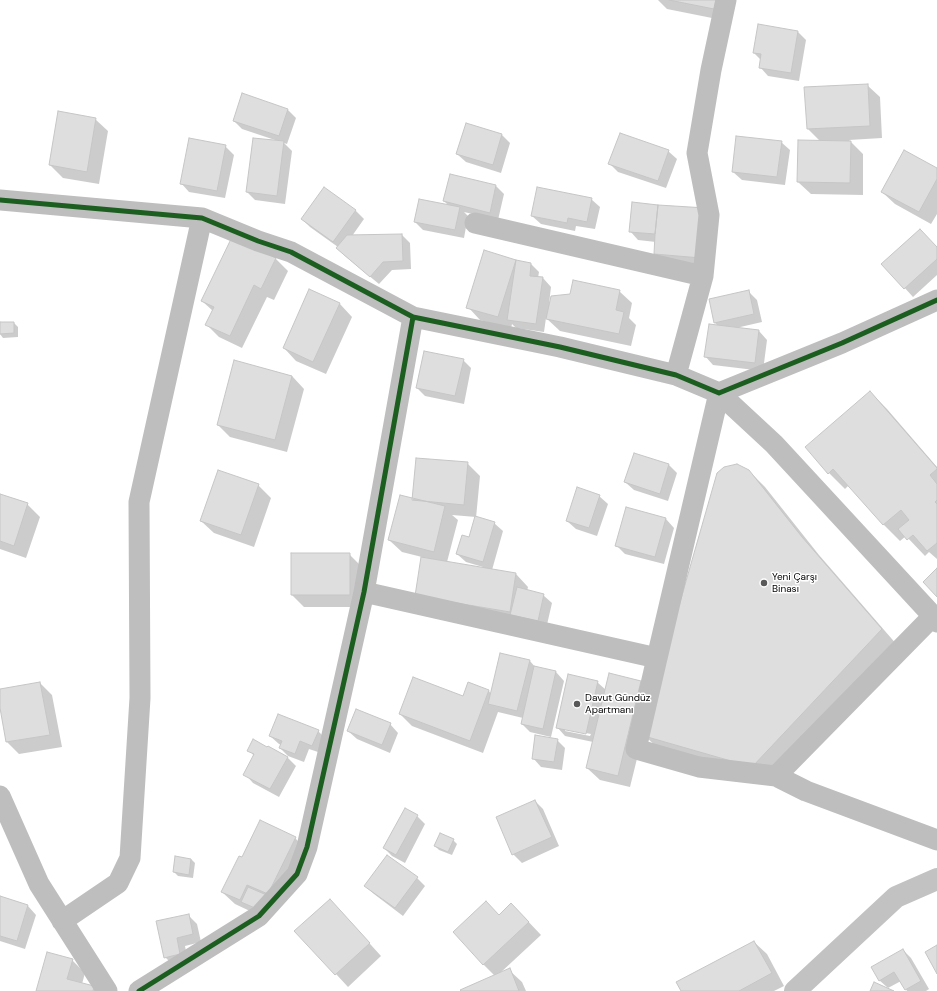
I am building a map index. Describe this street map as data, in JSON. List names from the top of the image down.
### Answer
{
  "places": ["Yeni Çarşı Binası", "Davut Gündüz Apartmanı"]
}
